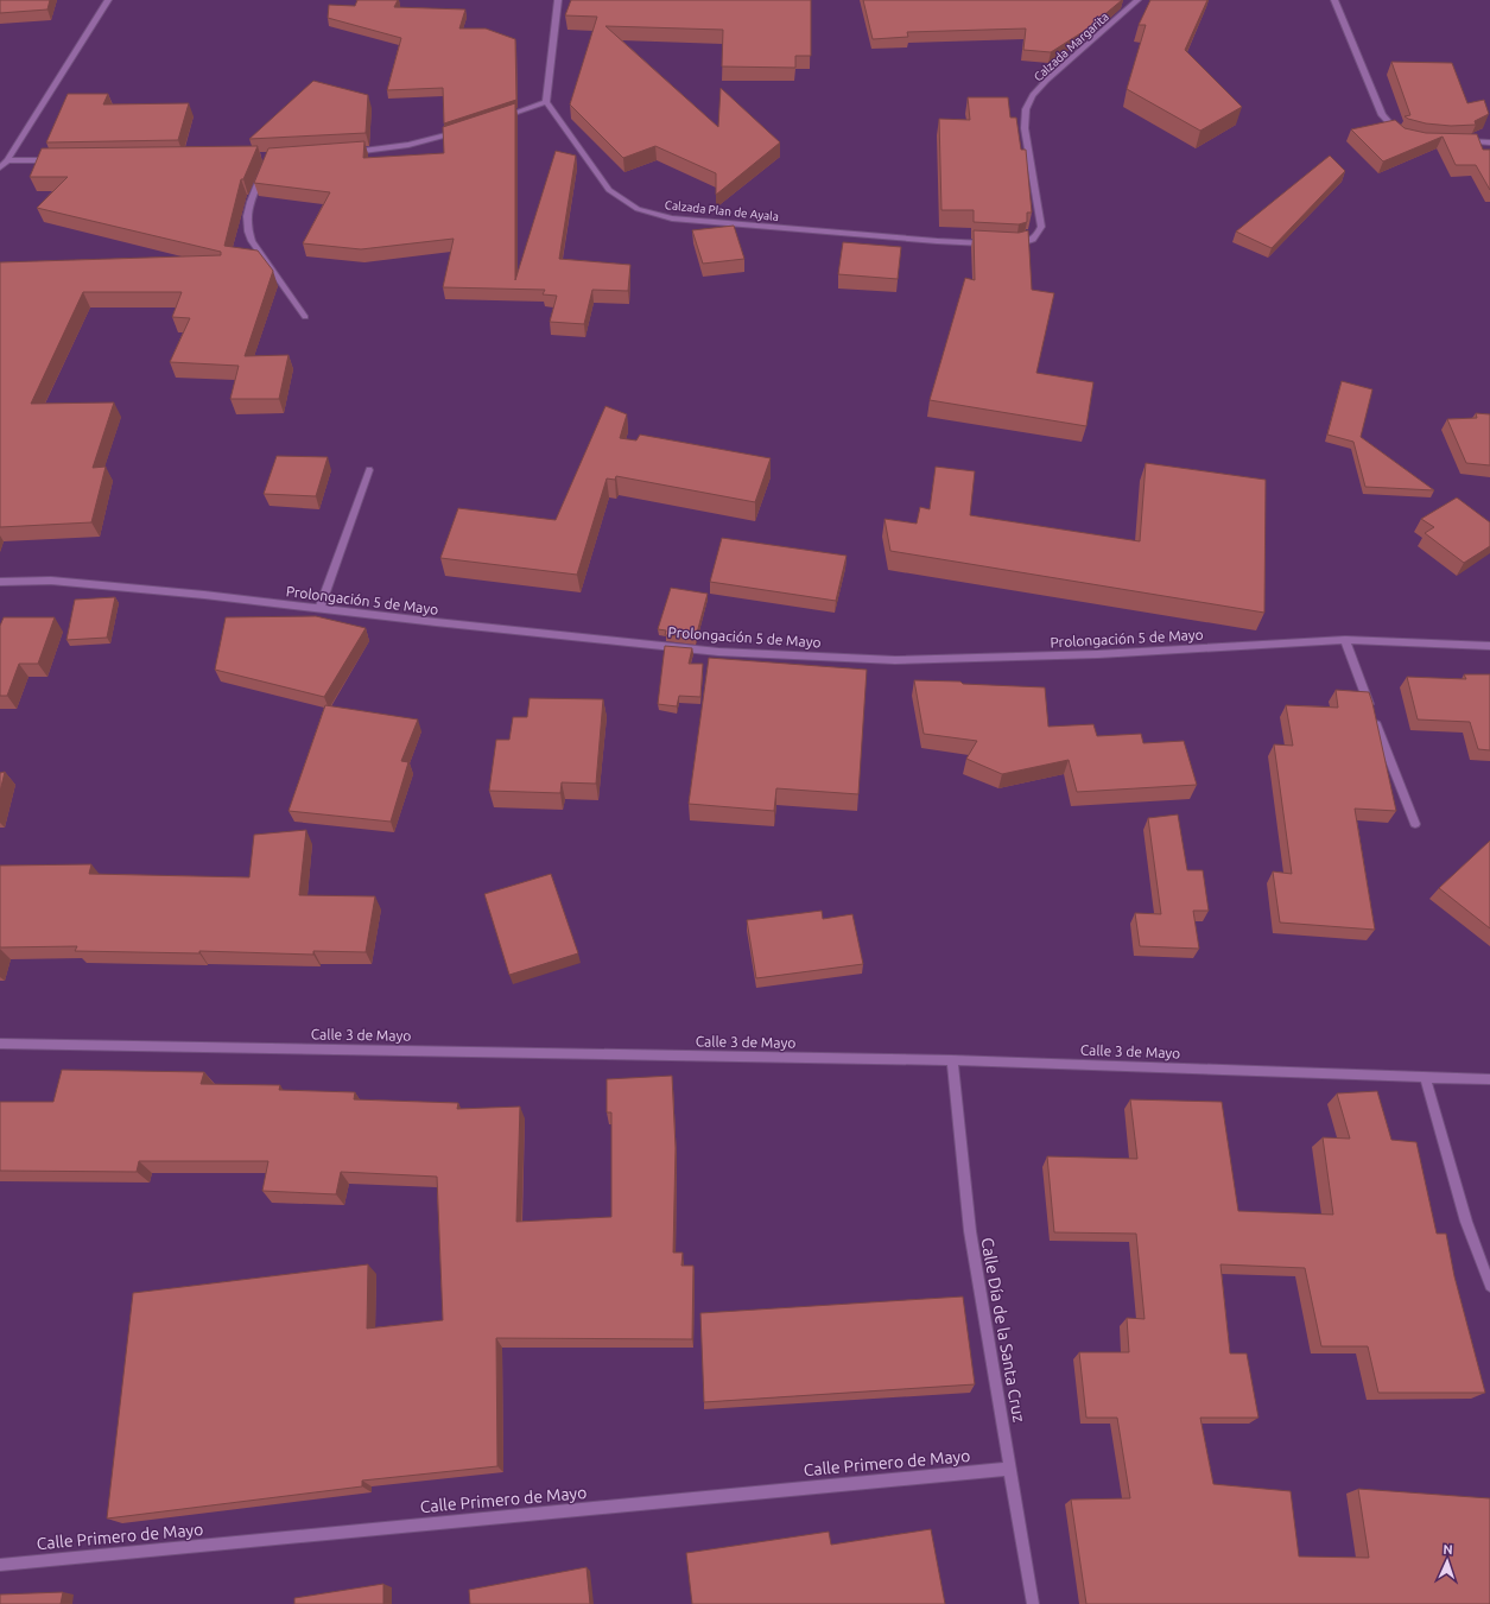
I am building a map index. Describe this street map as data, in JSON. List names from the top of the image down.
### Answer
{
  "streets": {
    "street": [
      "Calzada Margarita",
      "Calzada Plan de Ayala",
      "Prolongación 5 de Mayo",
      "Calle 3 de Mayo",
      "Calle Día de la Santa Cruz",
      "Calle Primero de Mayo"
    ]
  },
  "crossings": [
    ["Calle 3 de Mayo", "Calle Día de la Santa Cruz"],
    ["Calle Día de la Santa Cruz", "Calle Primero de Mayo"]
  ],
  "north": "top"
}
